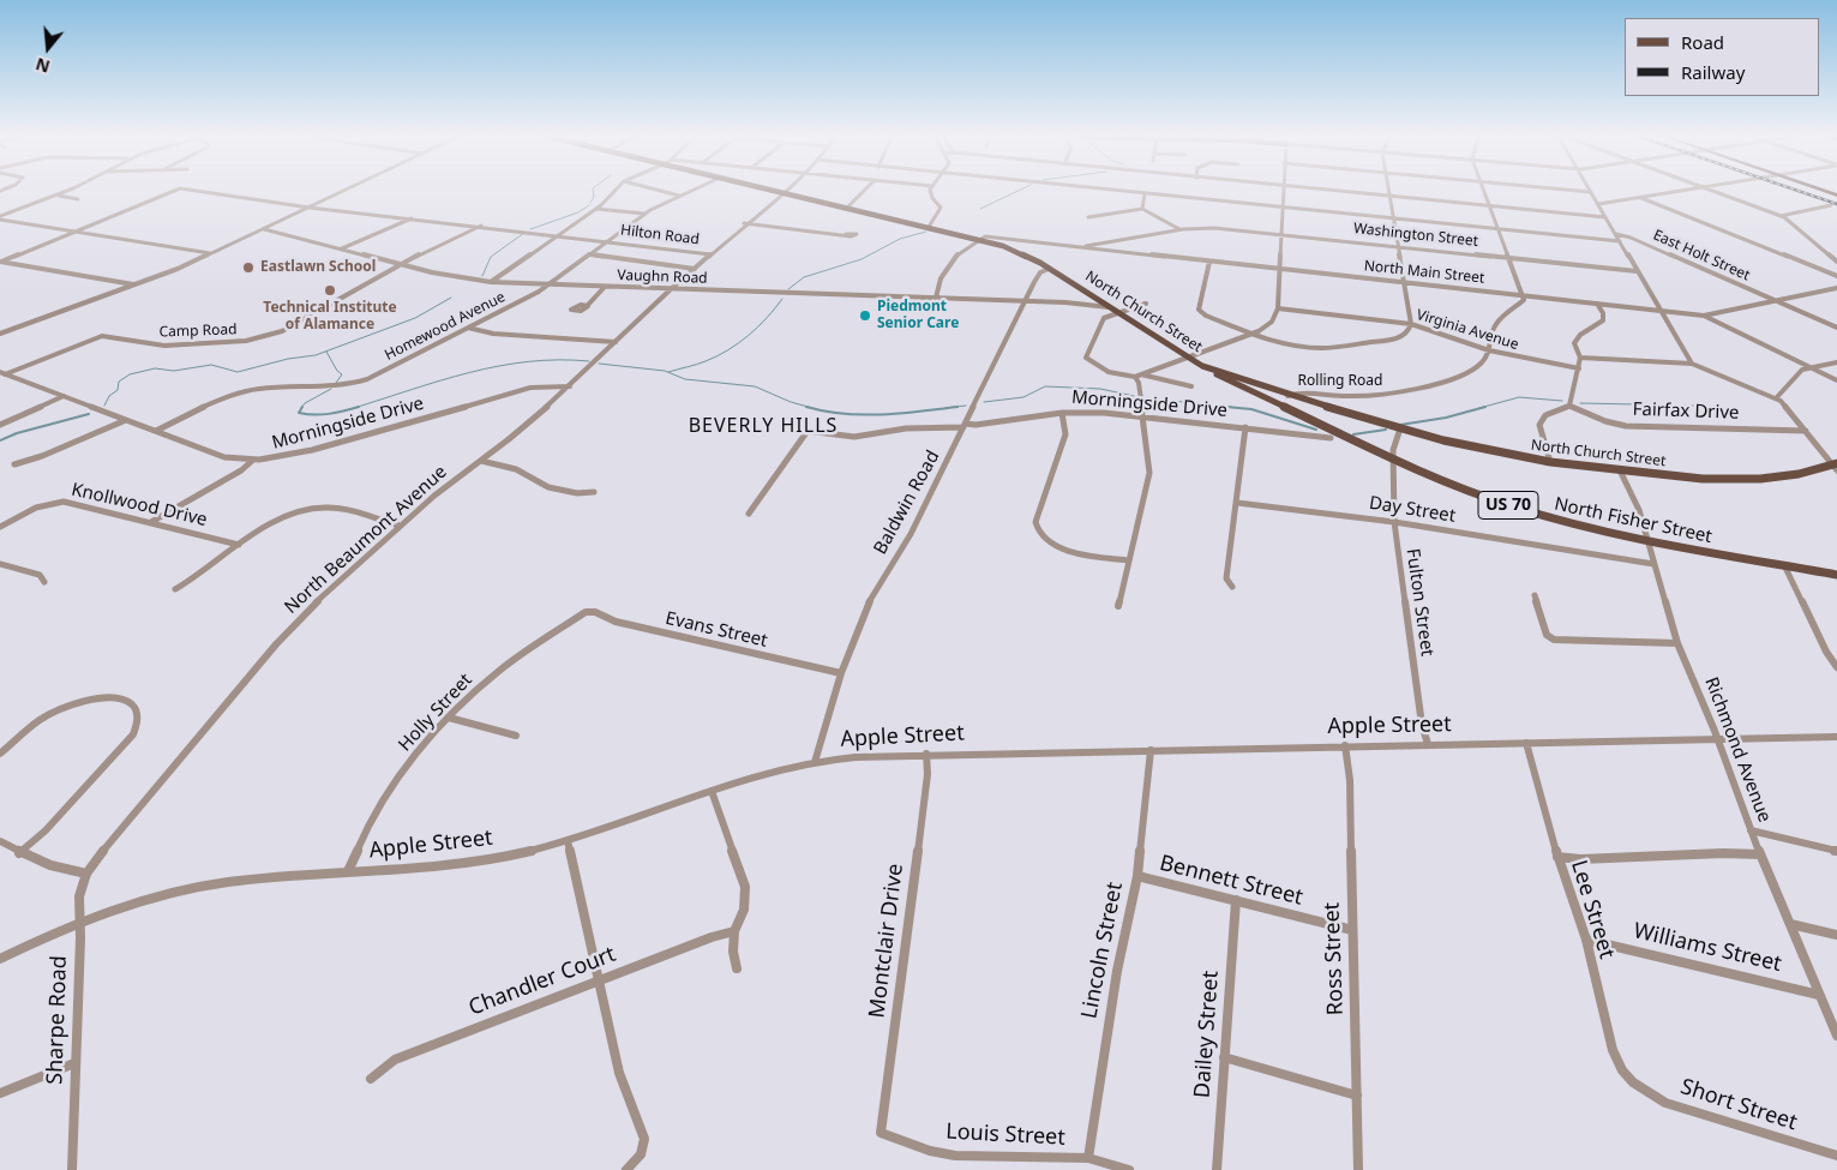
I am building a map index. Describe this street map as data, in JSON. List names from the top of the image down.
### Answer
{
  "streets": {
    "main road": ["North Church Street", "US 70", "North Fisher Street"],
    "street": [
      "Hilton Road",
      "Washington Street",
      "East Holt Street",
      "North Main Street",
      "Vaughn Road",
      "Homewood Avenue",
      "Virginia Avenue",
      "Camp Road",
      "Rolling Road",
      "Morningside Drive",
      "Fairfax Drive",
      "Baldwin Road",
      "Knollwood Drive",
      "Day Street",
      "North Beaumont Avenue",
      "Fulton Street",
      "Evans Street",
      "Holly Street",
      "Apple Street",
      "Richmond Avenue",
      "Bennett Street",
      "Lee Street",
      "Montclair Drive",
      "Williams Street",
      "Lincoln Street",
      "Ross Street",
      "Chandler Court",
      "Sharpe Road",
      "Dailey Street",
      "Short Street",
      "Louis Street"
    ]
  },
  "crossings": [
    ["Hilton Road", "Homewood Avenue"],
    ["Hilton Road", "Camp Road"],
    ["Hilton Road", "North Beaumont Avenue"],
    ["Washington Street", "North Main Street"],
    ["East Holt Street", "North Main Street"],
    ["North Main Street", "North Church Street"],
    ["Vaughn Road", "North Church Street"],
    ["Vaughn Road", "Homewood Avenue"],
    ["Vaughn Road", "Camp Road"],
    ["Vaughn Road", "Baldwin Road"],
    ["Vaughn Road", "North Beaumont Avenue"],
    ["North Church Street", "Rolling Road"],
    ["North Church Street", "Baldwin Road"],
    ["North Church Street", "North Fisher Street"],
    ["North Church Street", "North Beaumont Avenue"],
    ["North Church Street", "Fulton Street"],
    ["North Church Street", "Richmond Avenue"],
    ["Homewood Avenue", "Morningside Drive"],
    ["Virginia Avenue", "Rolling Road"],
    ["Camp Road", "Morningside Drive"],
    ["Morningside Drive", "Baldwin Road"],
    ["Morningside Drive", "North Beaumont Avenue"],
    ["Baldwin Road", "Evans Street"],
    ["Baldwin Road", "Apple Street"],
    ["Day Street", "Fulton Street"],
    ["Day Street", "Richmond Avenue"],
    ["North Fisher Street", "Fulton Street"],
    ["North Fisher Street", "Richmond Avenue"],
    ["North Beaumont Avenue", "Sharpe Road"],
    ["Fulton Street", "Apple Street"],
    ["Evans Street", "Holly Street"],
    ["Holly Street", "Apple Street"],
    ["Apple Street", "Richmond Avenue"],
    ["Apple Street", "Lee Street"],
    ["Apple Street", "Montclair Drive"],
    ["Apple Street", "Lincoln Street"],
    ["Apple Street", "Ross Street"],
    ["Apple Street", "Sharpe Road"],
    ["Richmond Avenue", "Williams Street"],
    ["Bennett Street", "Lincoln Street"],
    ["Bennett Street", "Ross Street"],
    ["Bennett Street", "Dailey Street"],
    ["Lee Street", "Williams Street"],
    ["Lee Street", "Short Street"],
    ["Montclair Drive", "Louis Street"],
    ["Lincoln Street", "Louis Street"]
  ],
  "districts": ["BEVERLY HILLS"],
  "places": ["Eastlawn School", "Technical Institute of Alamance", "Piedmont Senior Care"],
  "legend": ["Road", "Railway"],
  "north": "bottom"
}
